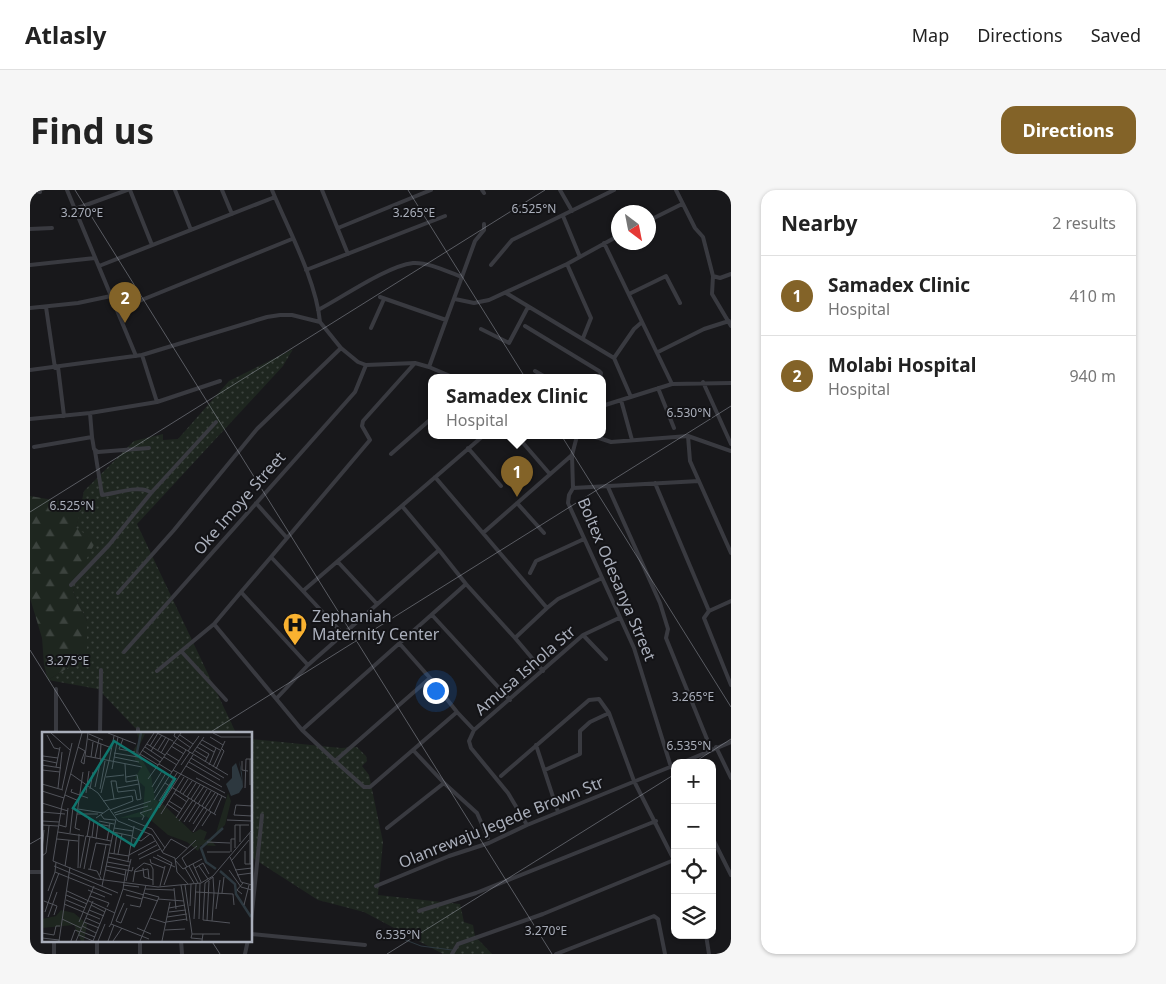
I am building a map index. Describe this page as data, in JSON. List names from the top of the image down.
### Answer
{
  "streets": {
    "street": [
      "Oke Imoye Street",
      "Boltex Odesanya Street",
      "Amusa Ishola Str",
      "Olanrewaju Jegede Brown Str"
    ]
  },
  "crossings": [
    ["Boltex Odesanya Street", "Amusa Ishola Str"]
  ],
  "places": {
    "hospital": ["Zephaniah Maternity Center"]
  },
  "north": "bottom right",
  "page": {
    "header": "Atlasly",
    "nav": ["Map", "Directions", "Saved"],
    "buttons": "Directions",
    "title": "Find us",
    "heading": ["Nearby", "2 results"],
    "list": [
      {
        "mark": "1",
        "name": "Samadex Clinic",
        "note": "Hospital",
        "value": "410 m"
      },
      {
        "mark": "2",
        "name": "Molabi Hospital",
        "note": "Hospital",
        "value": "940 m"
      }
    ],
    "pins": ["2", "1"],
    "popup": ["Samadex Clinic", "Hospital"],
    "map_buttons": ["+", "−"]
  },
  "coordinates": [
    "6.525°N",
    "3.270°E",
    "3.265°E",
    "6.530°N",
    "3.275°E",
    "6.535°N"
  ]
}
